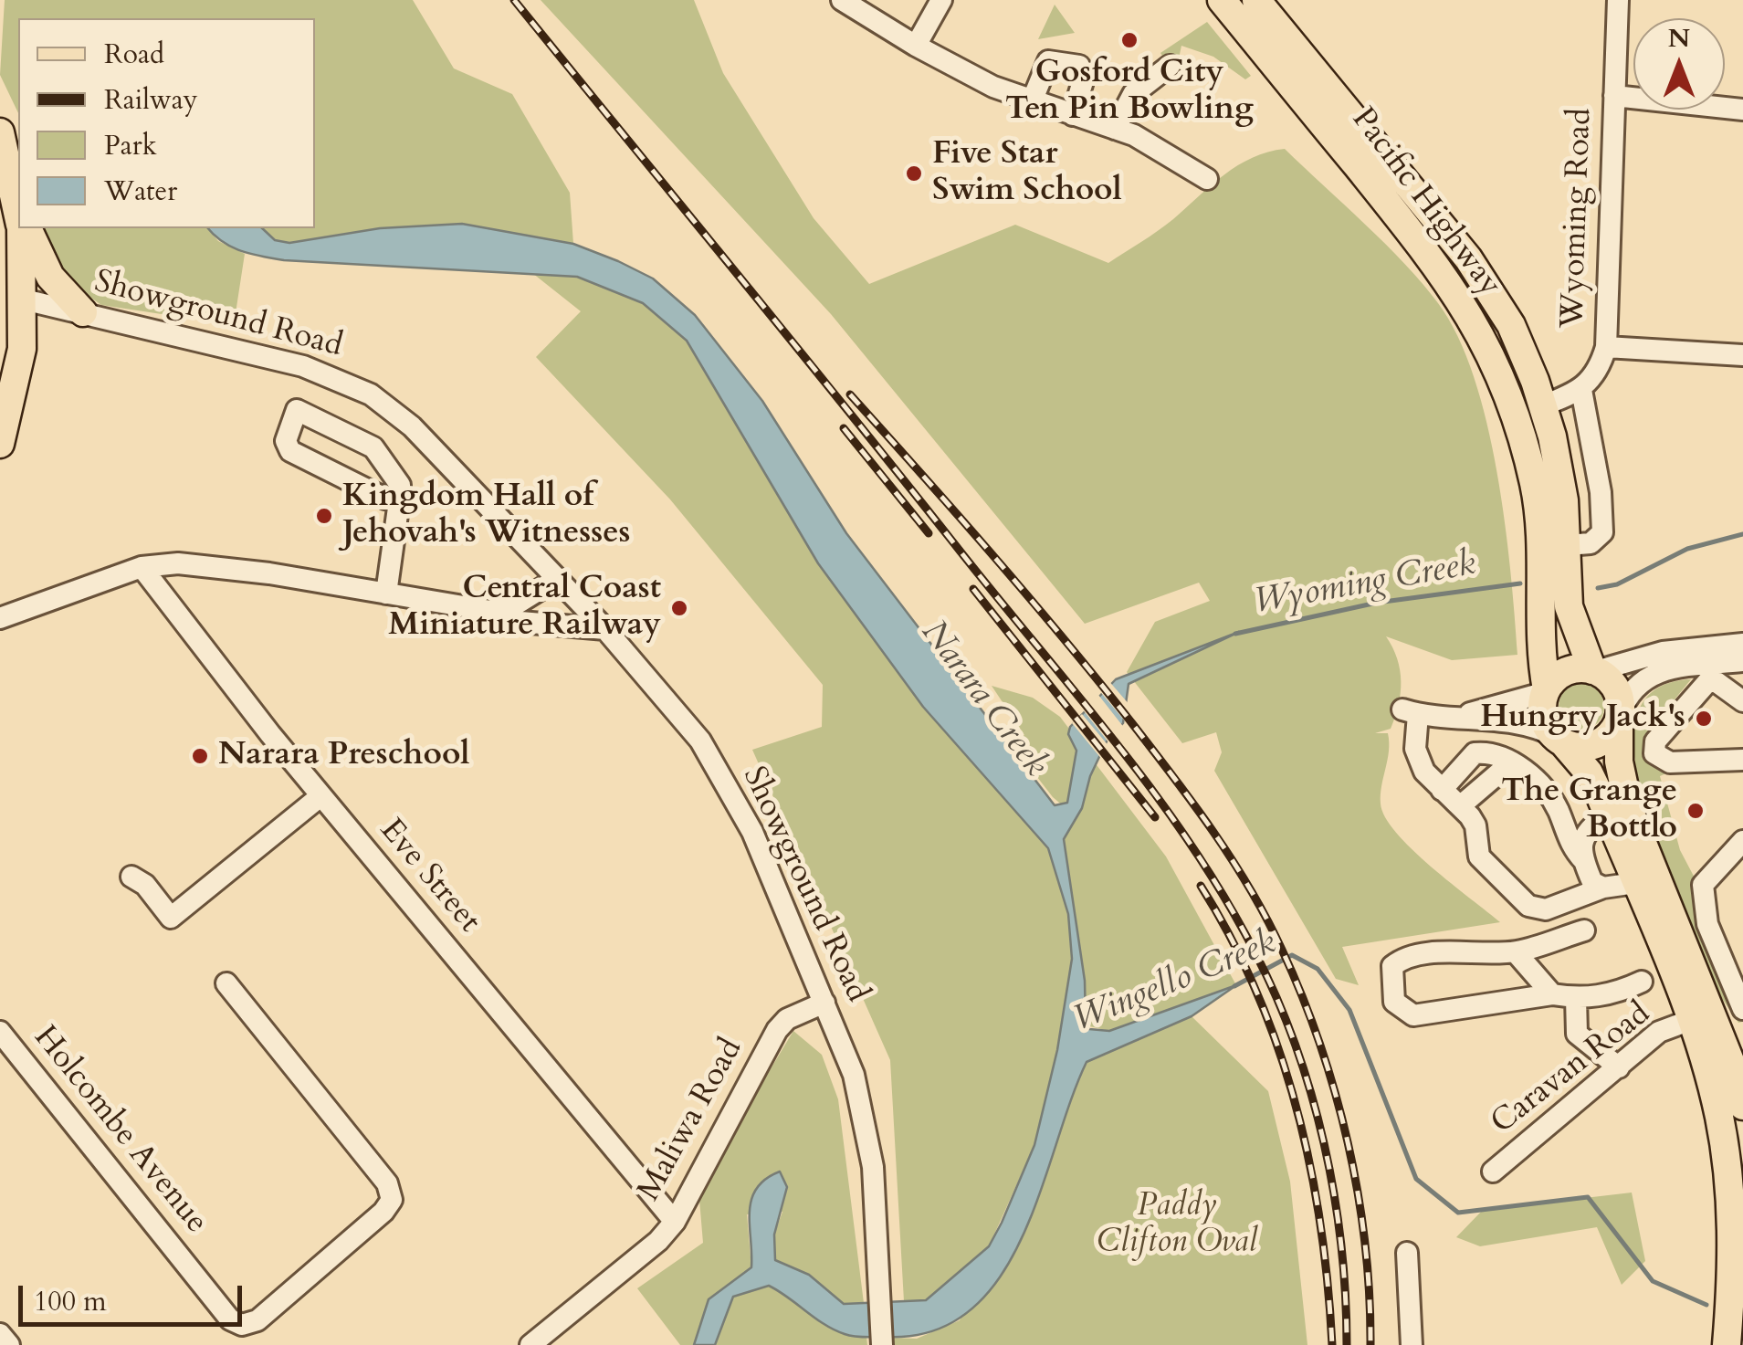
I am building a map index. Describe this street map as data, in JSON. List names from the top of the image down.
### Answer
{
  "streets": {
    "main road": ["Pacific Highway"],
    "street": [
      "Wyoming Road",
      "Showground Road",
      "Eve Street",
      "Caravan Road",
      "Maliwa Road",
      "Holcombe Avenue"
    ]
  },
  "crossings": [
    ["Showground Road", "Maliwa Road"],
    ["Eve Street", "Maliwa Road"]
  ],
  "water": ["Wyoming Creek", "Narara Creek", "Wingello Creek"],
  "parks": ["Paddy Clifton Oval"],
  "places": [
    "Gosford City Ten Pin Bowling",
    "Five Star Swim School",
    "Kingdom Hall of Jehovah's Witnesses",
    "Central Coast Miniature Railway",
    "Hungry Jack's",
    "Narara Preschool",
    "The Grange Bottlo"
  ],
  "legend": [
    "Road",
    "Railway",
    "Park",
    "Water"
  ],
  "scale_bar": "100 m",
  "north": "top"
}
